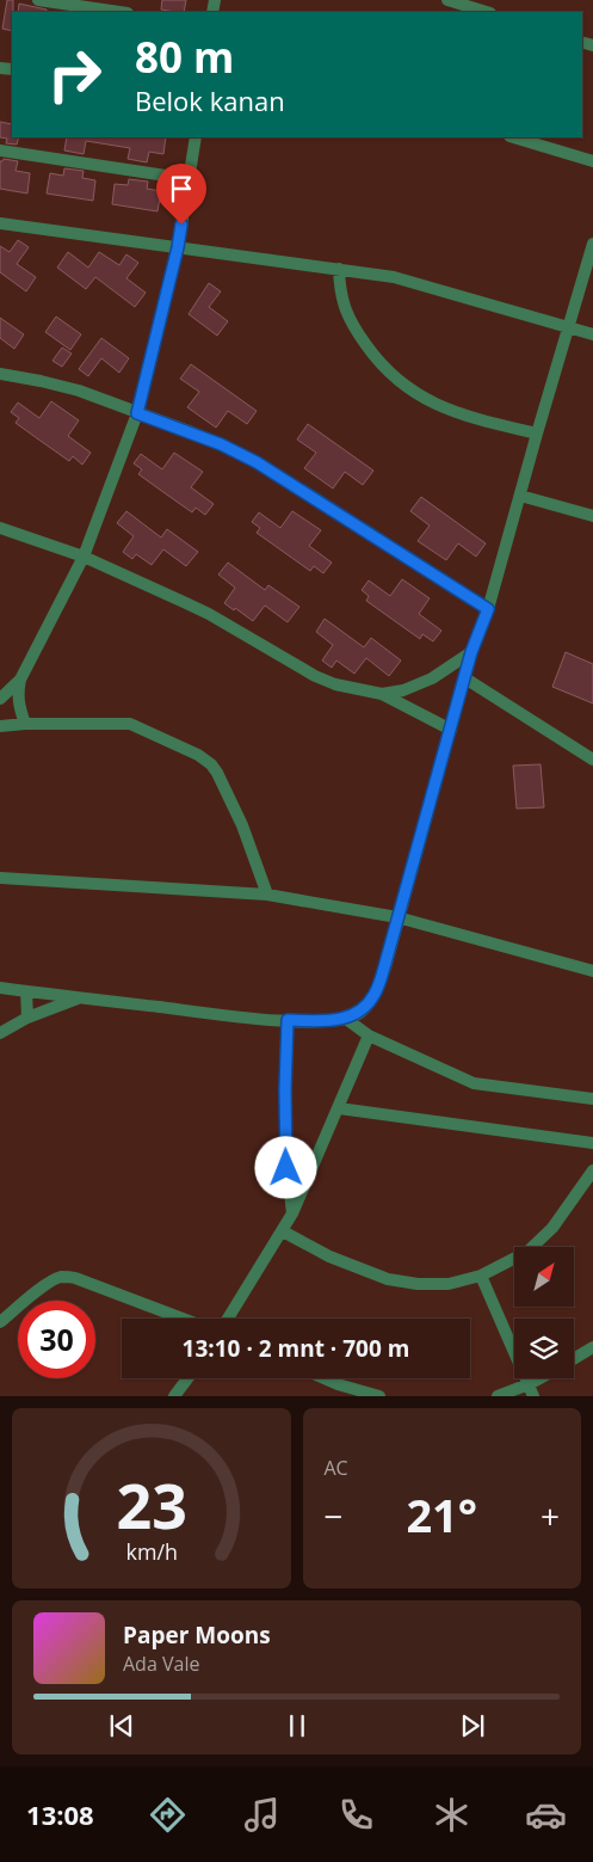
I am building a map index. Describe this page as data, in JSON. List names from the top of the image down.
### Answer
{
  "north": "top right",
  "page": {
    "turn": ["80 m", "Belok kanan"],
    "limit": "30",
    "trip": "13:10 · 2 mnt · 700 m",
    "tile": "AC",
    "heat": ["−", "21°", "+"],
    "song": ["Paper Moons", "Ada Vale"],
    "tabs": "13:08",
    "gauge": ["23", "km/h"]
  }
}
